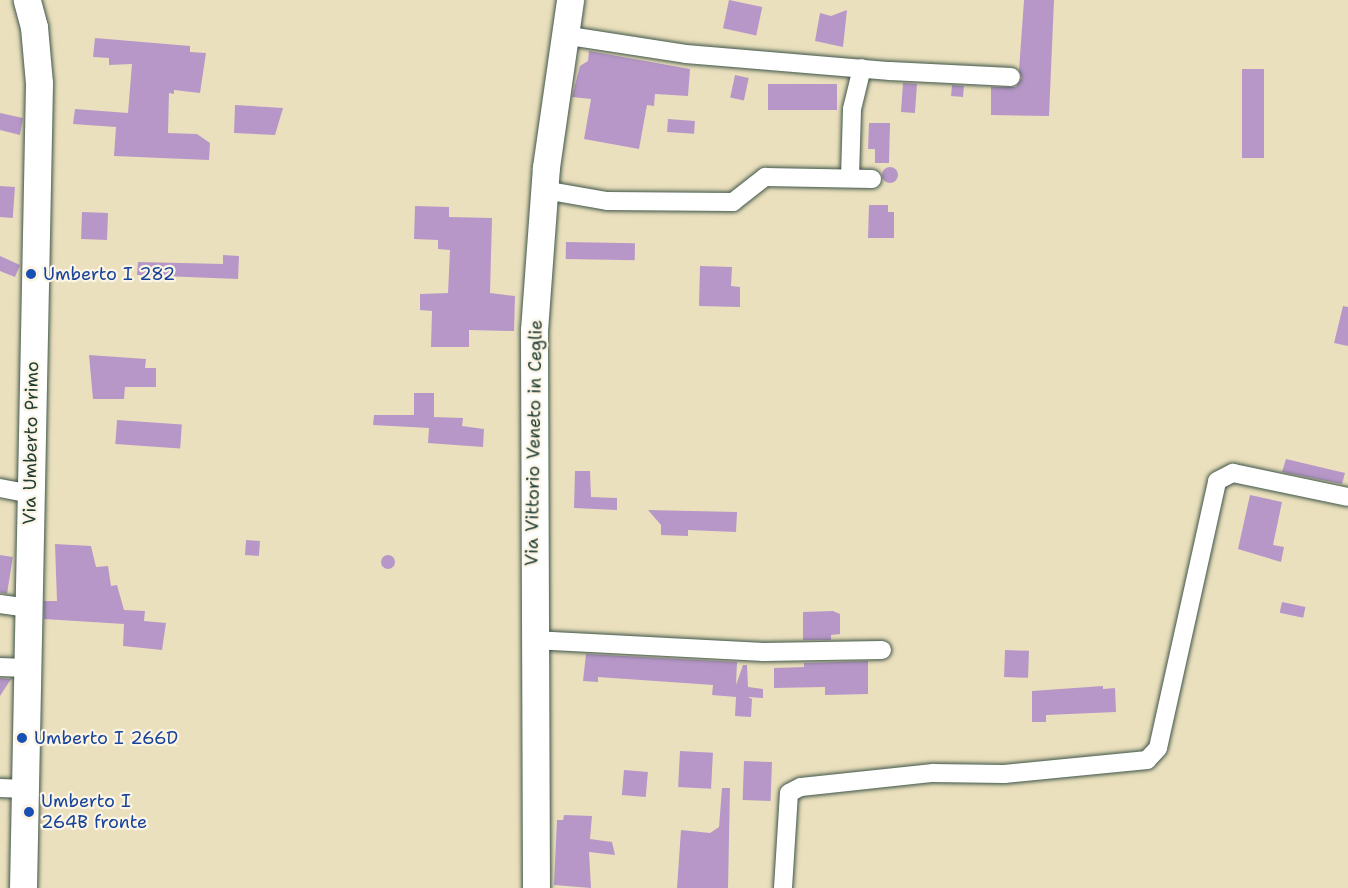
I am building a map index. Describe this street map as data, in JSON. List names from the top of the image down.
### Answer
{
  "streets": {
    "main road": ["Via Umberto Primo", "Via Vittorio Veneto in Ceglie"]
  },
  "places": ["Umberto I 282", "Umberto I 266D", "Umberto I 264B fronte"]
}
